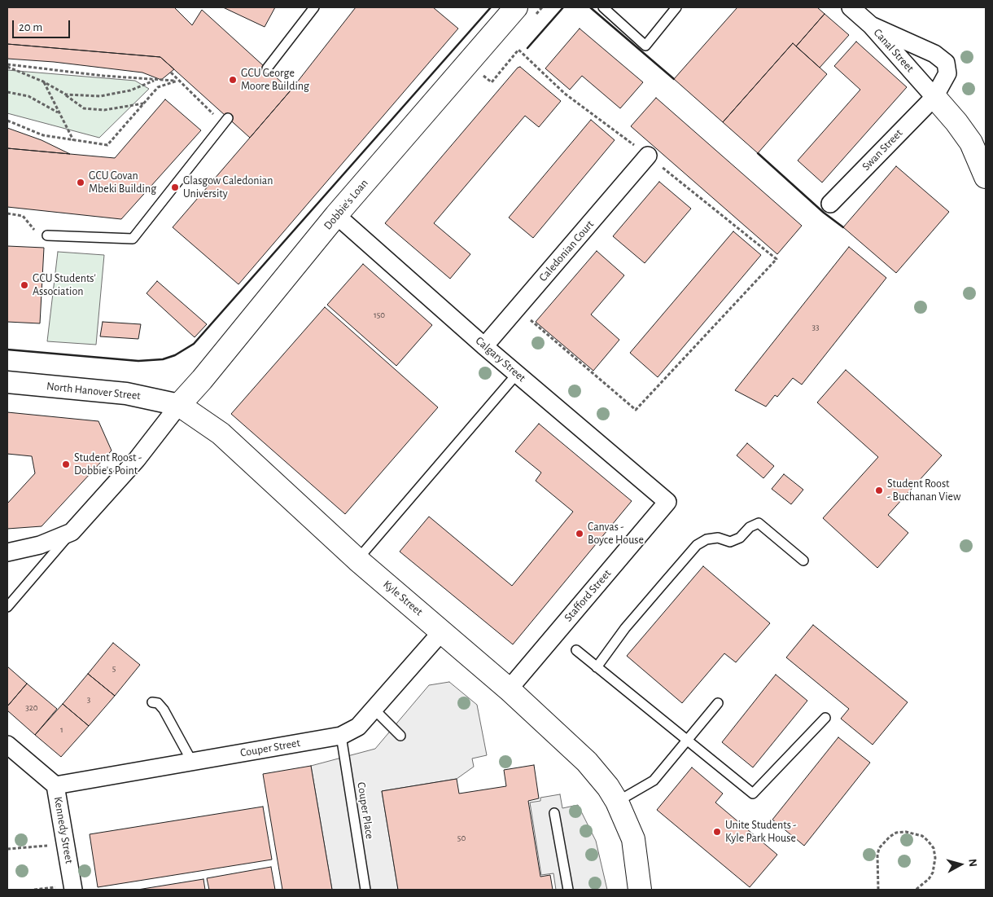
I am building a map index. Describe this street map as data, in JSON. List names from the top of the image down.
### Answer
{
  "streets": {
    "main road": ["Dobbie's Loan", "Kyle Street"],
    "street": [
      "Canal Street",
      "Swan Street",
      "Caledonian Court",
      "Calgary Street",
      "North Hanover Street",
      "Stafford Street",
      "Couper Street",
      "Kennedy Street"
    ],
    "lane": ["Couper Place"]
  },
  "crossings": [
    ["Canal Street", "Swan Street"],
    ["Dobbie's Loan", "Calgary Street"],
    ["Dobbie's Loan", "North Hanover Street"],
    ["Dobbie's Loan", "Kyle Street"],
    ["Caledonian Court", "Calgary Street"],
    ["Calgary Street", "Stafford Street"],
    ["North Hanover Street", "Kyle Street"],
    ["Stafford Street", "Kyle Street"],
    ["Kyle Street", "Couper Street"],
    ["Couper Street", "Couper Place"],
    ["Couper Street", "Kennedy Street"]
  ],
  "places": [
    "GCU George Moore Building",
    "GCU Govan Mbeki Building",
    "Glasgow Caledonian University",
    "GCU Students' Association",
    "Student Roost - Dobbie's Point",
    "Student Roost - Buchanan View",
    "Canvas - Boyce House",
    "Unite Students - Kyle Park House"
  ],
  "house_numbers": [
    "150",
    "33",
    "5",
    "3",
    "320",
    "1",
    "50"
  ],
  "scale_bar": "20 m",
  "north": "right"
}
